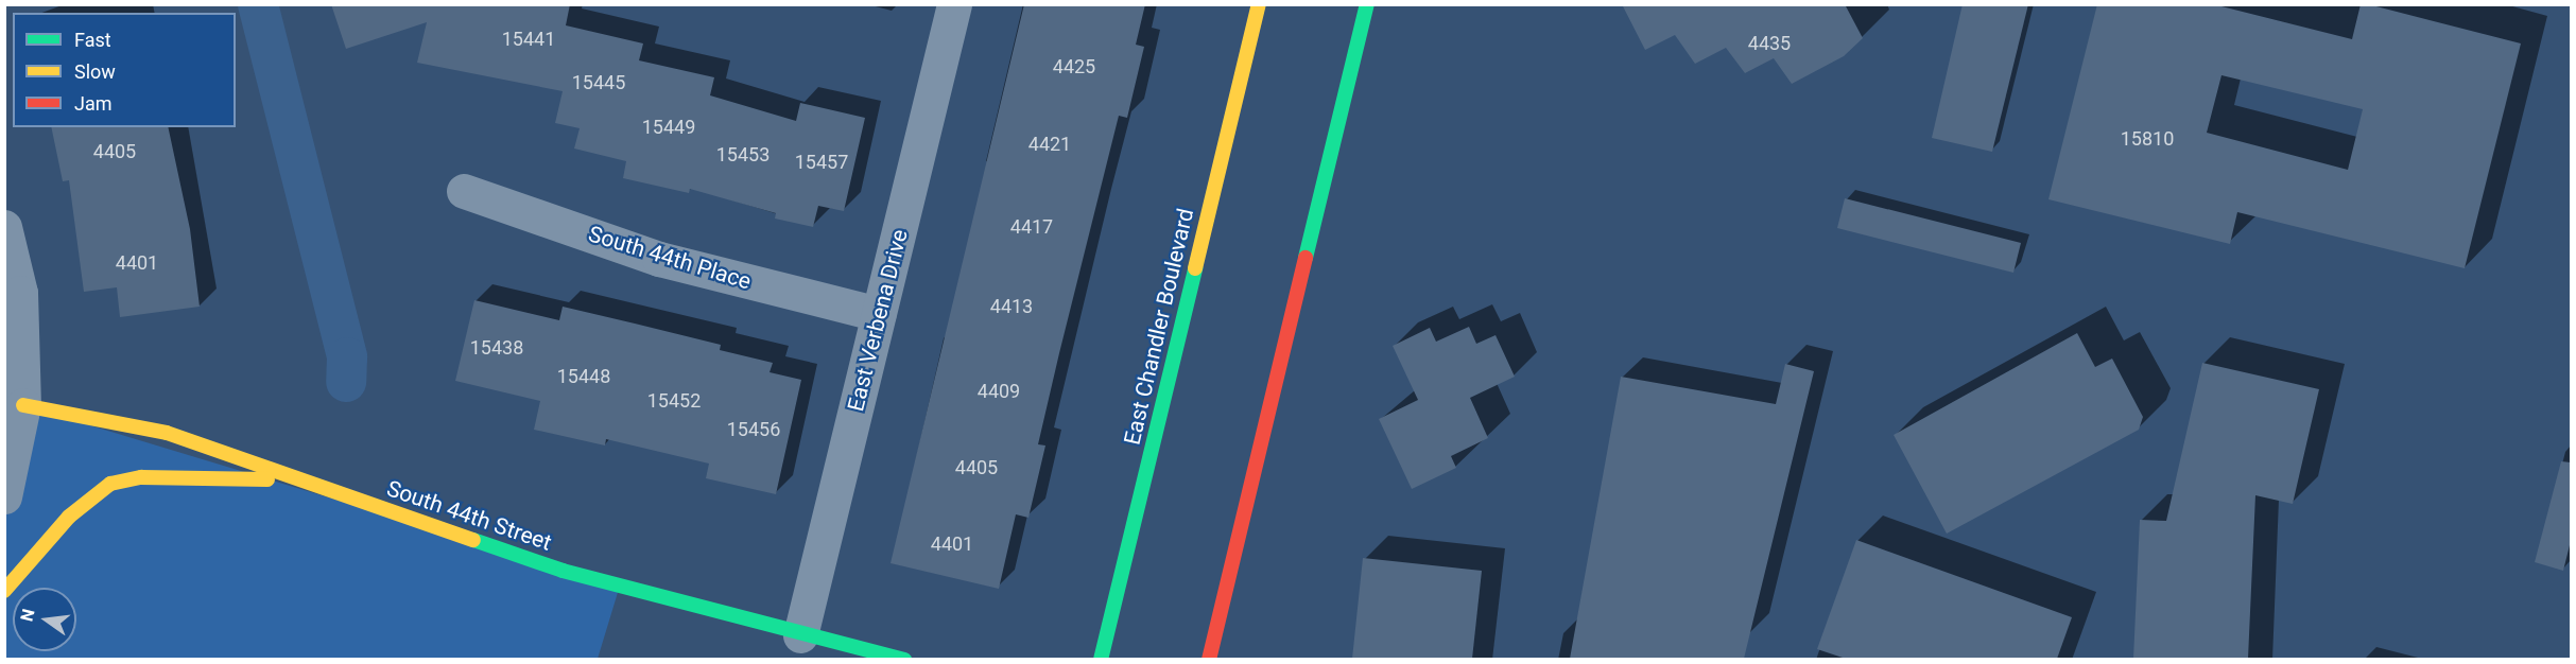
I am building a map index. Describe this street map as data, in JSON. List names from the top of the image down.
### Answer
{
  "streets": {
    "main road": ["East Chandler Boulevard", "South 44th Street"],
    "street": ["South 44th Place", "East Verbena Drive"]
  },
  "crossings": [
    ["South 44th Place", "East Verbena Drive"],
    ["East Verbena Drive", "South 44th Street"]
  ],
  "house_numbers": [
    "15441",
    "4435",
    "4425",
    "15445",
    "15449",
    "15810",
    "4421",
    "4405",
    "15453",
    "15457",
    "4417",
    "4401",
    "4413",
    "15438",
    "15448",
    "4409",
    "15452",
    "15456",
    "4405",
    "4401"
  ],
  "legend": ["Fast", "Slow", "Jam"],
  "north": "left"
}
